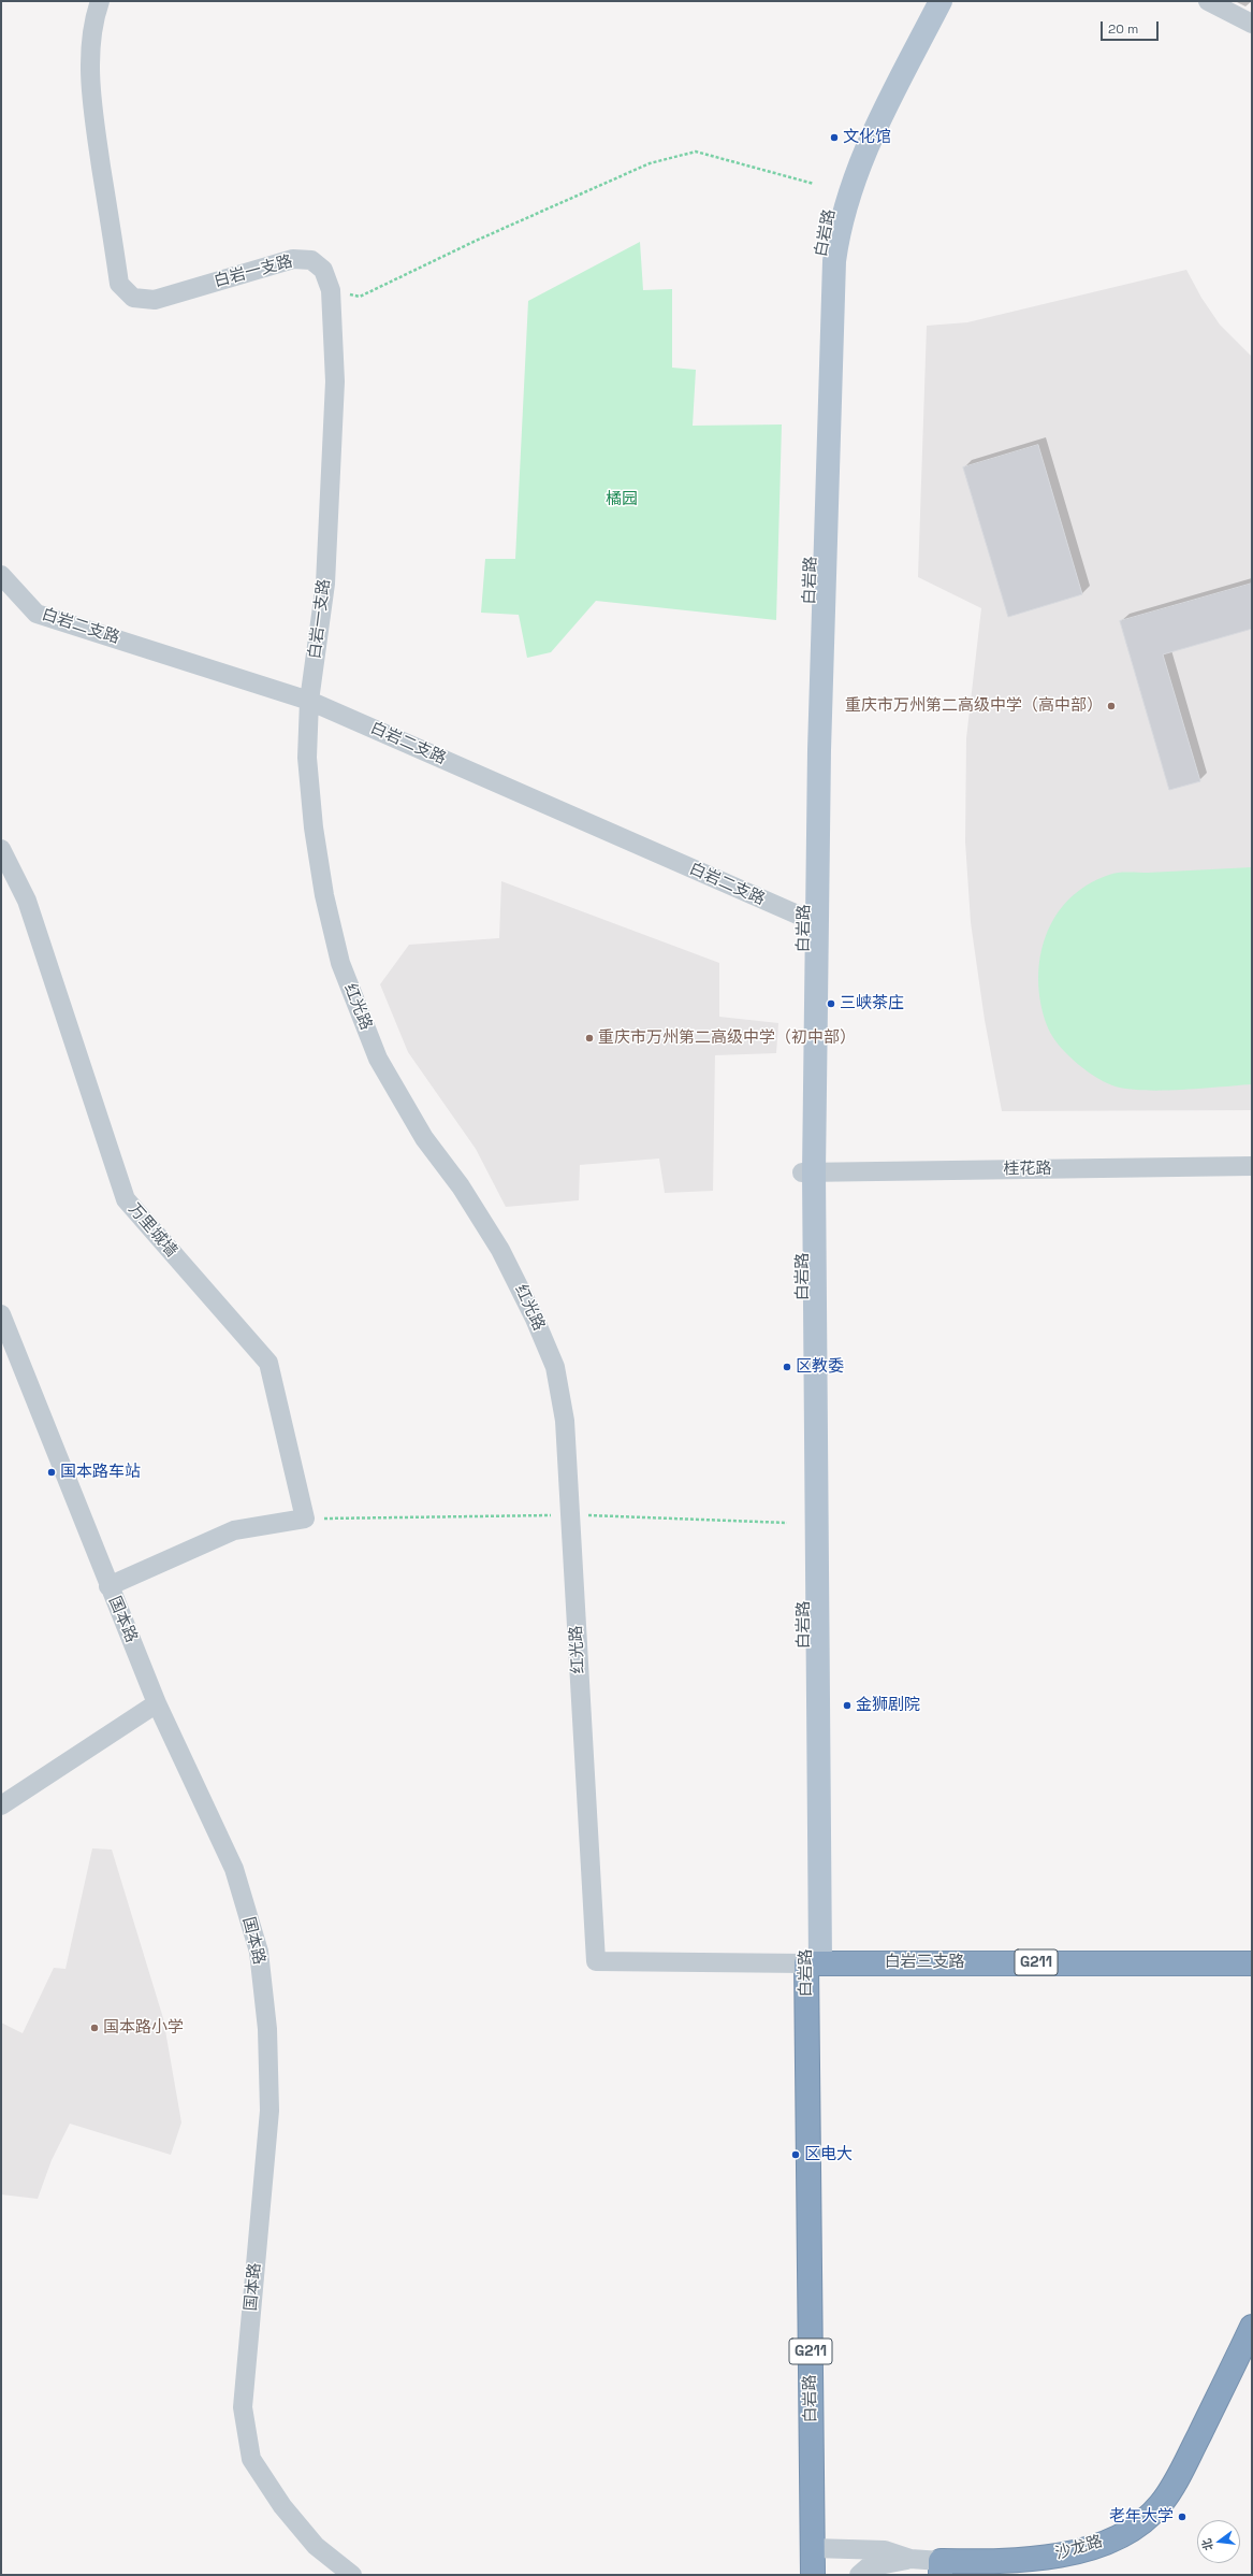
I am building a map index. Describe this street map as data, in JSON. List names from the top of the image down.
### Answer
{
  "streets": {
    "highway": [
      "白岩路",
      "白岩三支路",
      "G211",
      "沙龙路"
    ],
    "street": [
      "白岩一支路",
      "白岩二支路",
      "红光路",
      "桂花路",
      "万里城墙",
      "国本路"
    ]
  },
  "crossings": [
    ["白岩路", "白岩二支路"],
    ["白岩路", "桂花路"],
    ["白岩路", "白岩三支路"],
    ["白岩路", "沙龙路"],
    ["白岩一支路", "白岩二支路"],
    ["白岩一支路", "红光路"],
    ["白岩二支路", "红光路"],
    ["红光路", "白岩三支路"]
  ],
  "parks": ["橘园"],
  "places": [
    "文化馆",
    "重庆市万州第二高级中学（高中部）",
    "三峡茶庄",
    "重庆市万州第二高级中学（初中部）",
    "区教委",
    "国本路车站",
    "金狮剧院",
    "国本路小学",
    "区电大",
    "老年大学"
  ],
  "scale_bar": "20 m",
  "north": "left"
}
